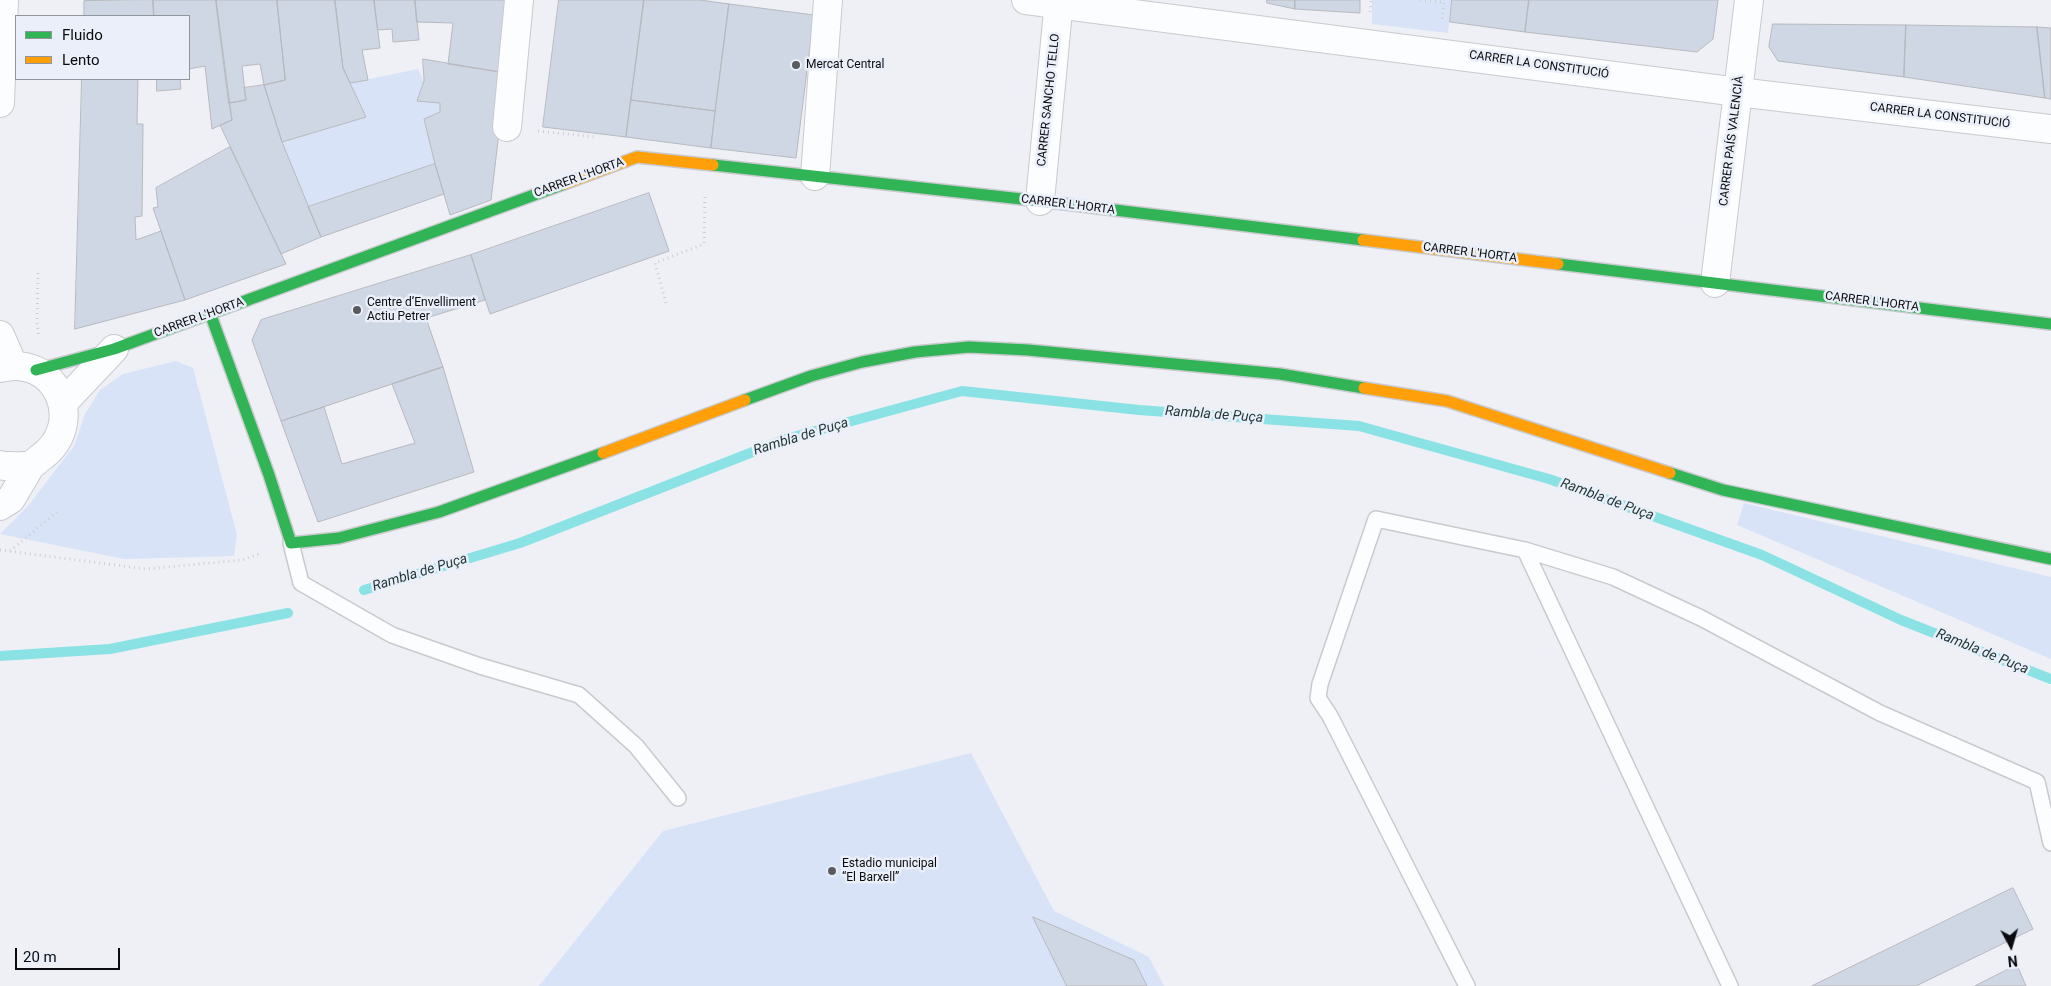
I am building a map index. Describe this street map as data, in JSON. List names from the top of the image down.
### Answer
{
  "streets": {
    "street": [
      "CARRER LA CONSTITUCIÓ",
      "CARRER SANCHO TELLO",
      "CARRER PAÍS VALENCIÀ",
      "CARRER L'HORTA"
    ]
  },
  "crossings": [
    ["CARRER LA CONSTITUCIÓ", "CARRER SANCHO TELLO"],
    ["CARRER LA CONSTITUCIÓ", "CARRER PAÍS VALENCIÀ"],
    ["CARRER SANCHO TELLO", "CARRER L'HORTA"],
    ["CARRER PAÍS VALENCIÀ", "CARRER L'HORTA"]
  ],
  "water": ["Rambla de Puça"],
  "places": ["Mercat Central", "Centre d’Envelliment Actiu Petrer", "Estadio municipal “El Barxell”"],
  "legend": ["Fluido", "Lento"],
  "scale_bar": "20 m",
  "north": "bottom"
}
